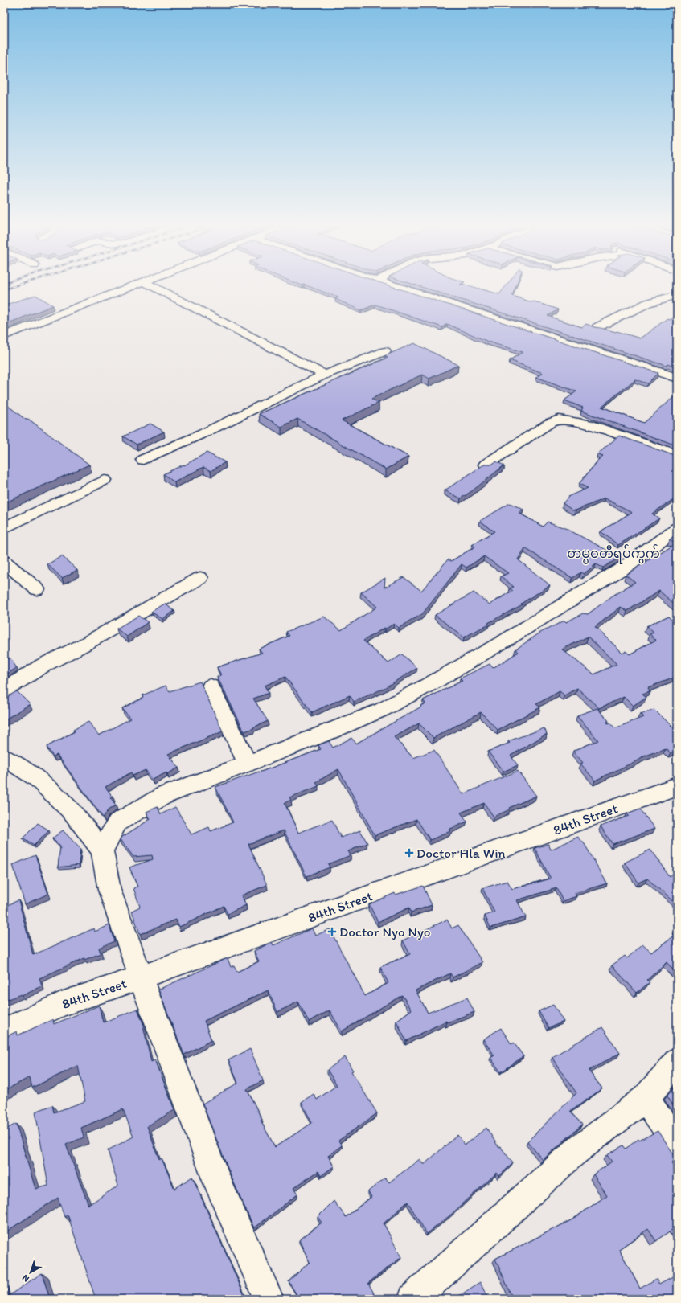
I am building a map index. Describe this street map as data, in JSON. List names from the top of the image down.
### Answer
{
  "streets": {
    "street": ["84th Street"]
  },
  "districts": ["တမ္ပဝတီရပ်ကွက်"],
  "places": {
    "health": ["Doctor Hla Win", "Doctor Nyo Nyo"]
  },
  "north": "bottom left"
}
